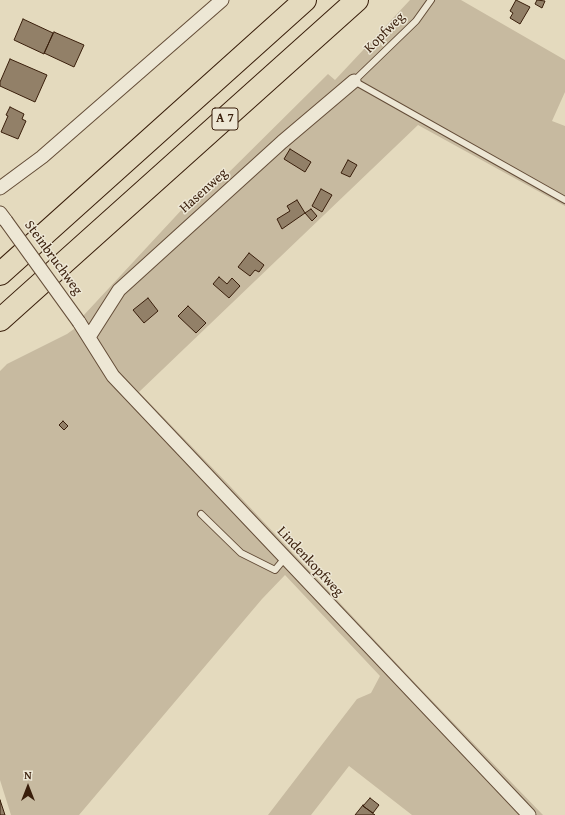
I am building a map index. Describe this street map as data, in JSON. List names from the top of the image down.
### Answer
{
  "streets": {
    "highway": ["A 7"],
    "street": ["Hasenweg", "Steinbruchweg", "Lindenkopfweg"],
    "lane": ["Kopfweg"]
  },
  "crossings": [
    ["Kopfweg", "Hasenweg"],
    ["Hasenweg", "Lindenkopfweg"],
    ["Steinbruchweg", "Lindenkopfweg"]
  ],
  "north": "top"
}
